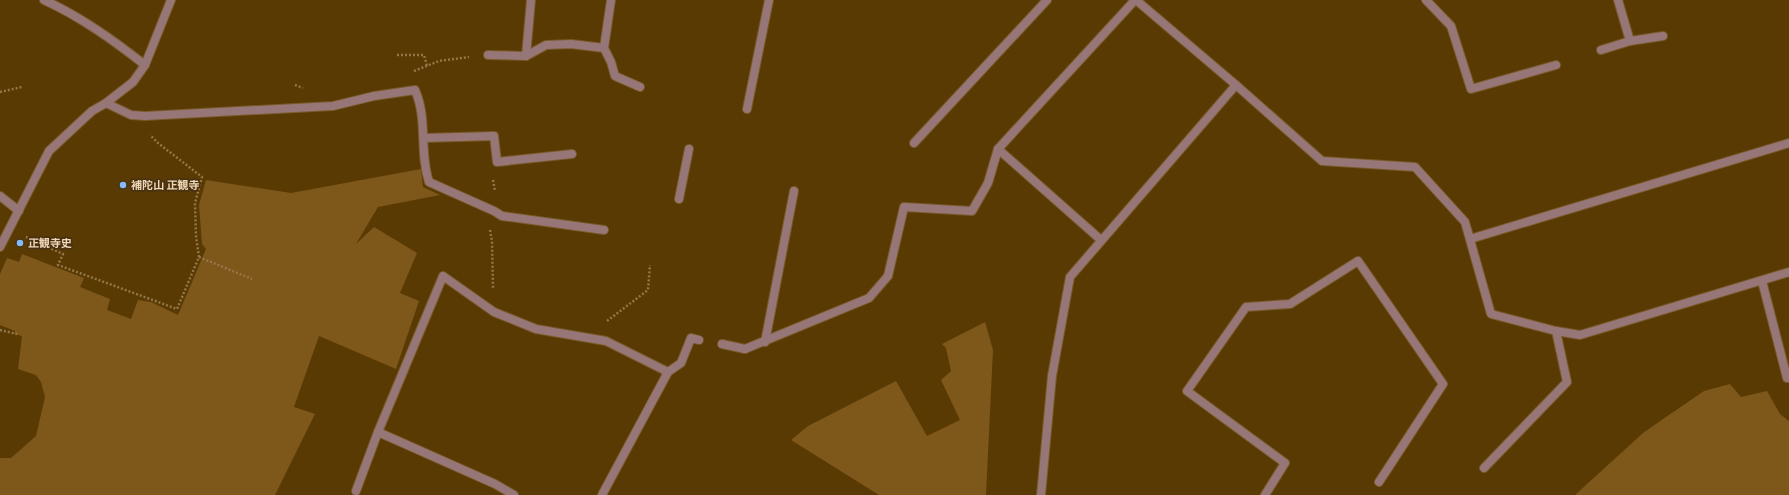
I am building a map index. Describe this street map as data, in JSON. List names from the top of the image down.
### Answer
{
  "places": ["補陀山 正観寺", "正観寺史"]
}
